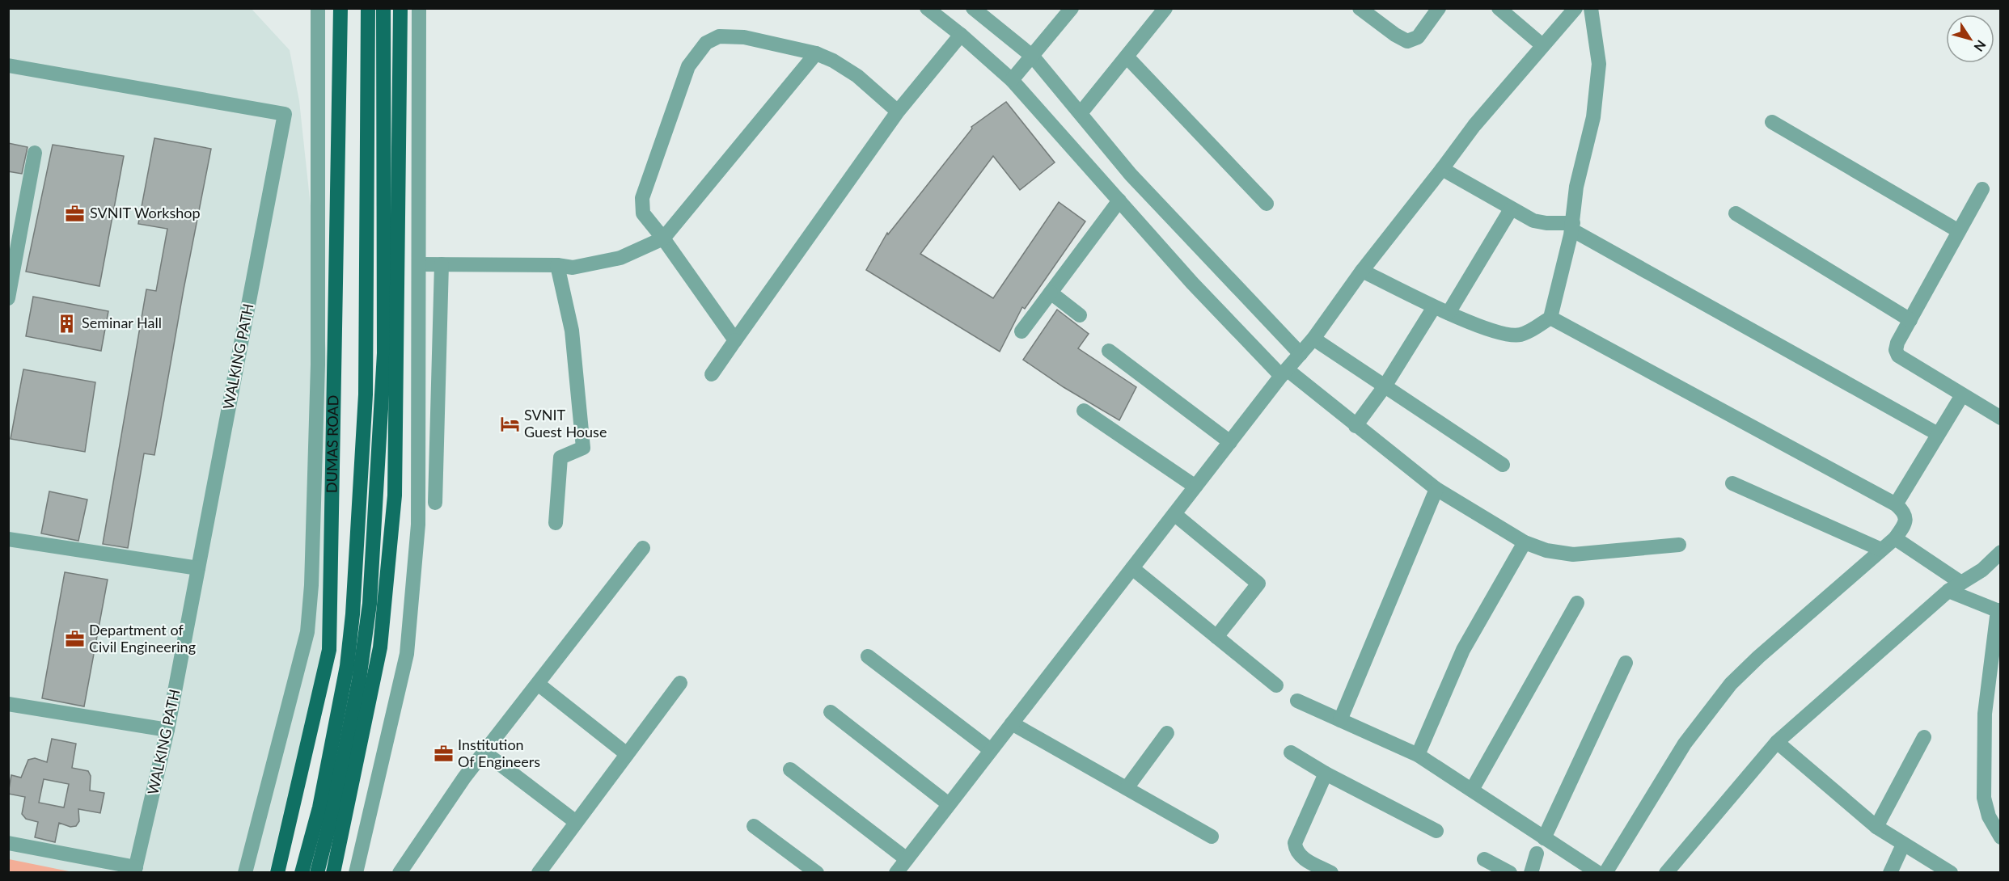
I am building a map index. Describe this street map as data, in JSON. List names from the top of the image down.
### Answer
{
  "streets": {
    "main road": ["DUMAS ROAD"],
    "street": ["WALKING PATH"]
  },
  "places": {
    "office": ["SVNIT Workshop", "Department of Civil Engineering", "Institution Of Engineers"],
    "building": ["Seminar Hall"],
    "hotel": ["SVNIT Guest House"]
  },
  "north": "bottom right"
}
